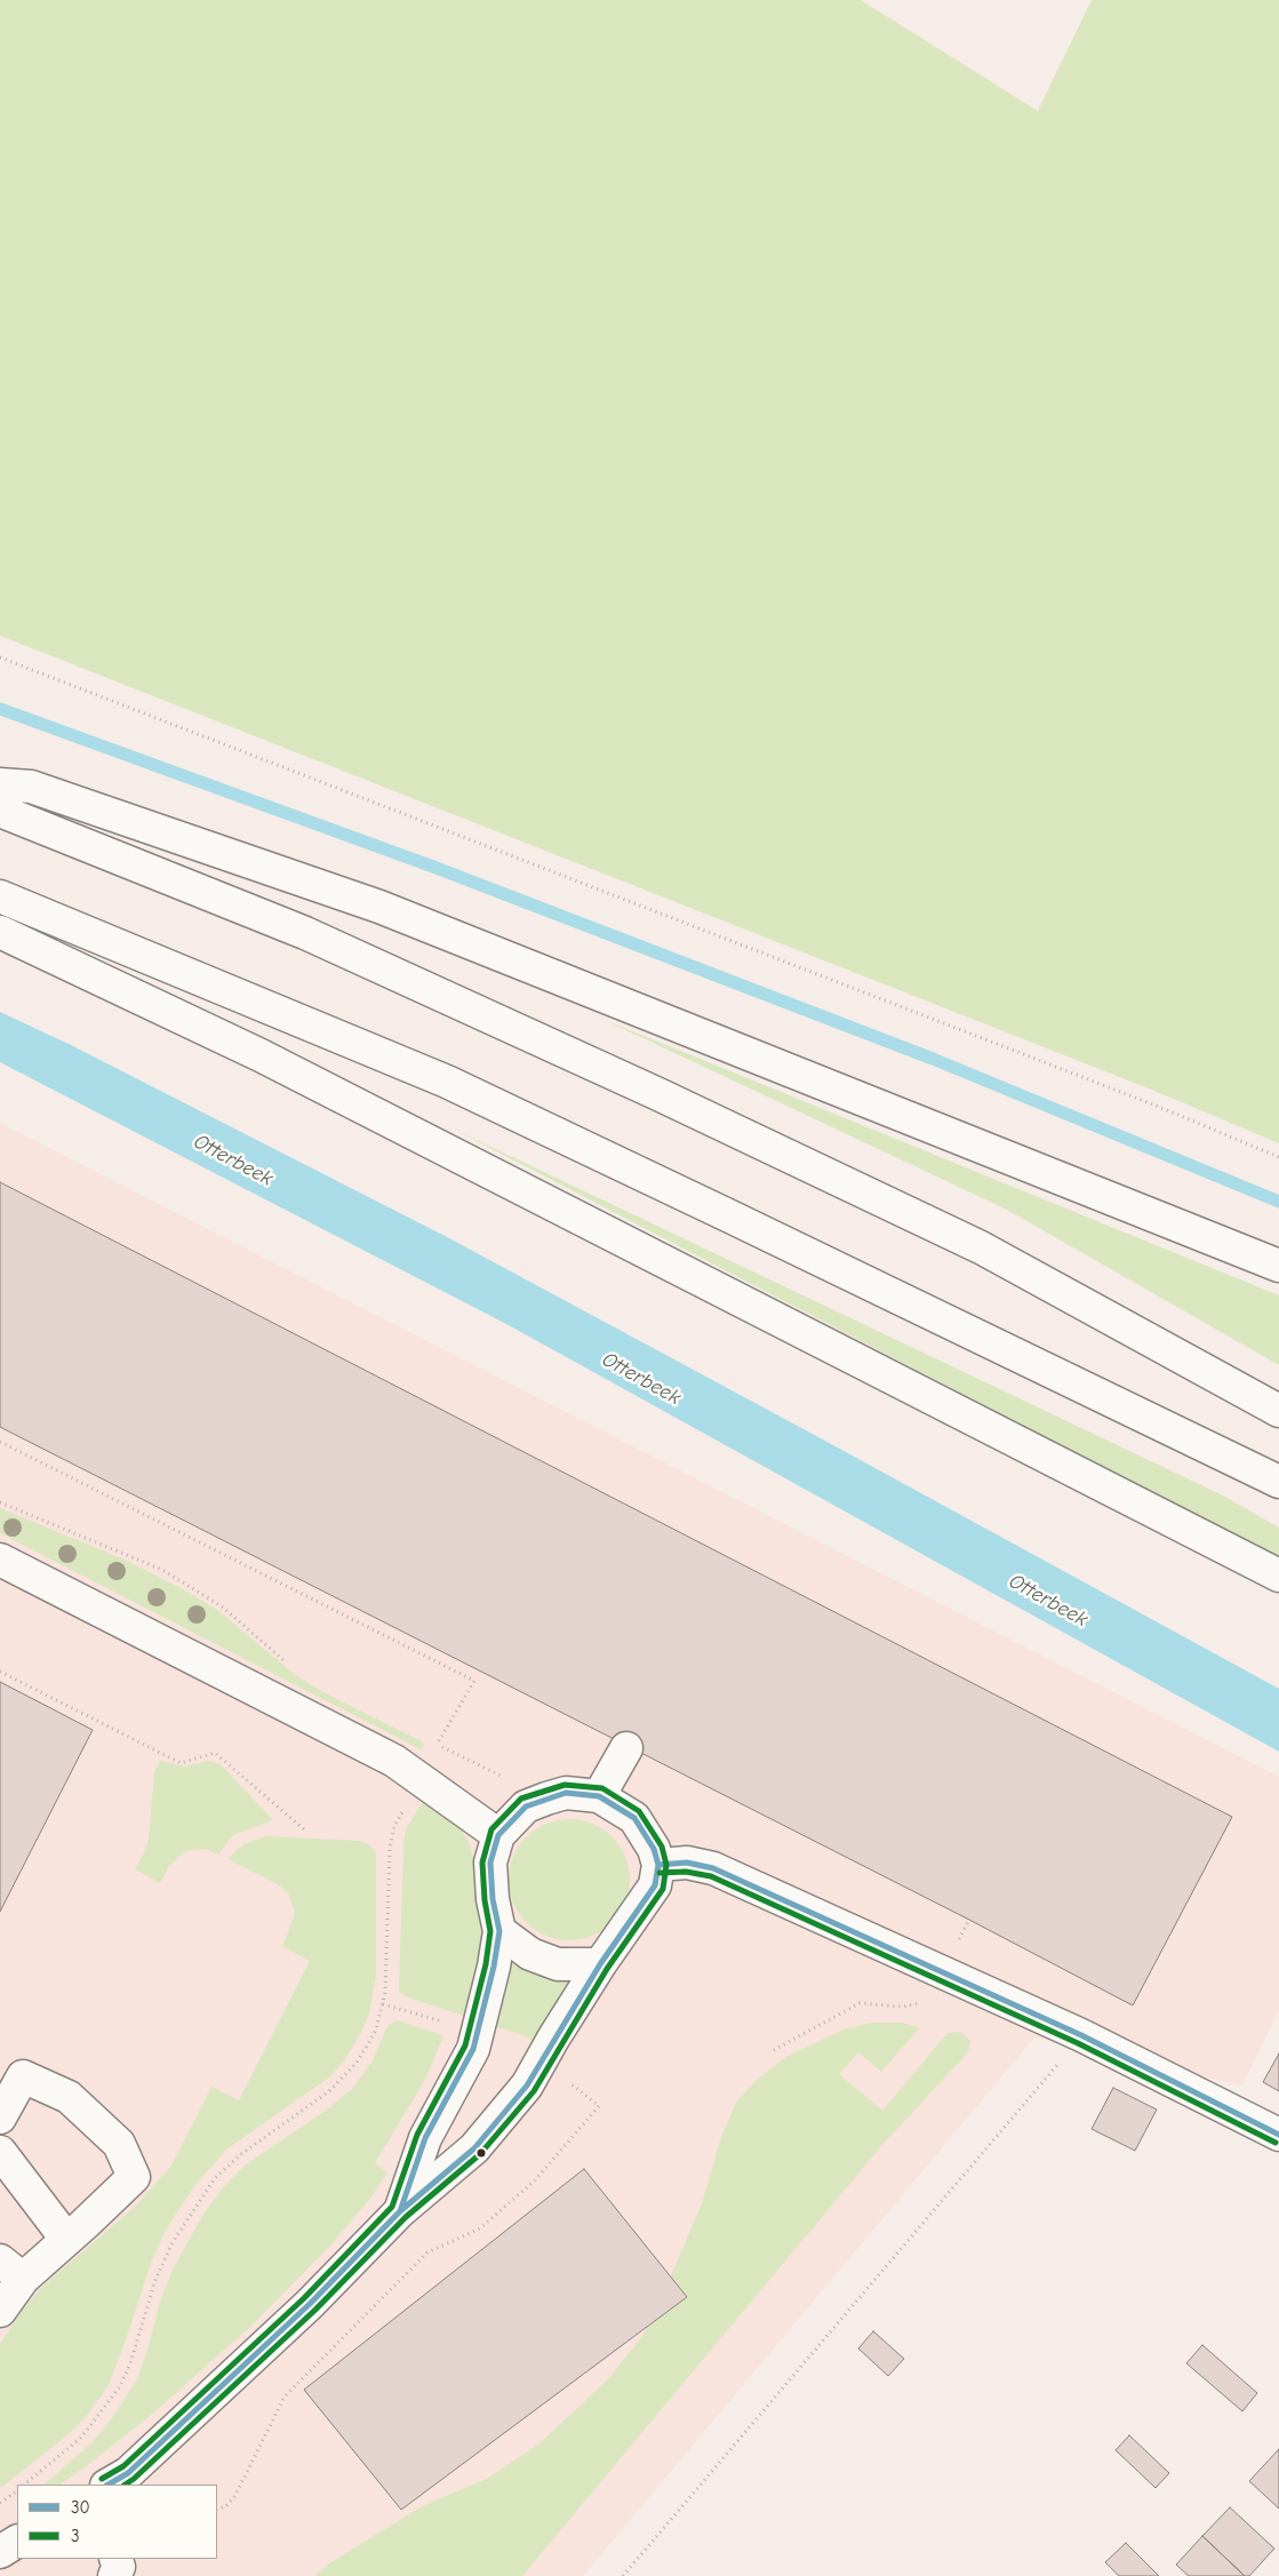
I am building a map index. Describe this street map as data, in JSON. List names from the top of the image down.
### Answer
{
  "water": ["Otterbeek"],
  "lines": ["transit line 3", "transit line 30"],
  "legend": ["30", "3"]
}
